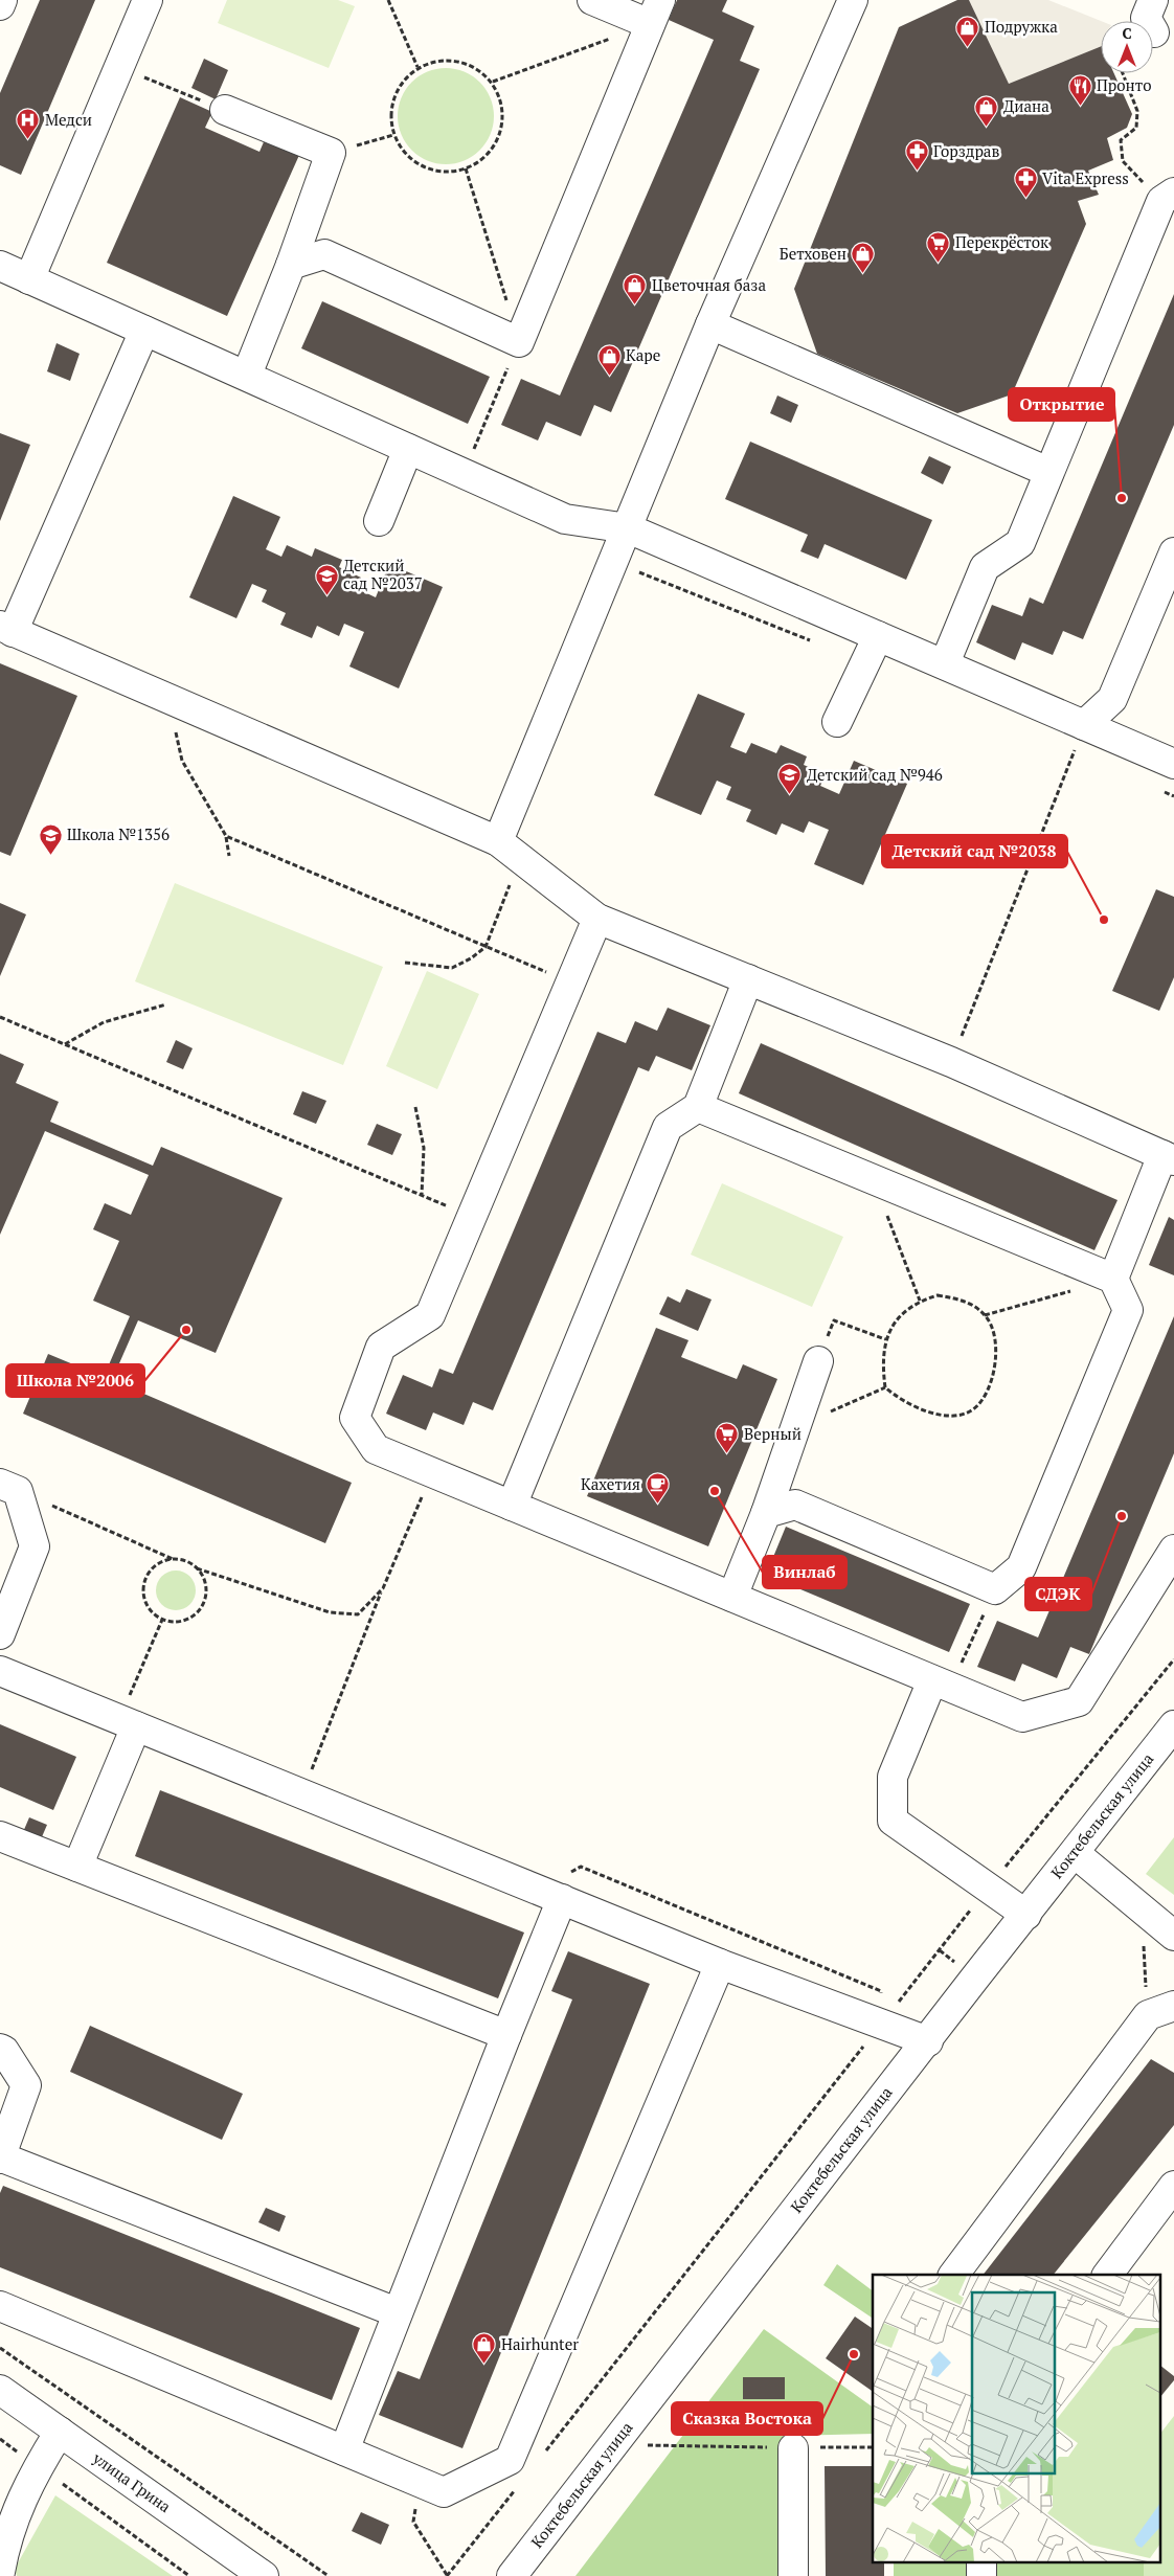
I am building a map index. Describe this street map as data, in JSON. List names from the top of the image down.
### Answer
{
  "streets": {
    "street": ["Коктебельская улица", "улица Грина"]
  },
  "places": {
    "shop": [
      "Подружка",
      "Диана",
      "Бетховен",
      "Цветочная база",
      "Каре",
      "Hairhunter"
    ],
    "restaurant": ["Пронто"],
    "hospital": ["Медси"],
    "pharmacy": ["Горздрав", "Vita Express"],
    "supermarket": ["Перекрёсток", "Верный"],
    "other": [
      "Открытие",
      "Детский сад №2038",
      "Школа №2006",
      "Винлаб",
      "СДЭК",
      "Сказка Востока"
    ],
    "school or university": ["Детский сад №2037", "Детский сад №946", "Школа №1356"],
    "cafe": ["Кахетия"]
  },
  "north": "top"
}
